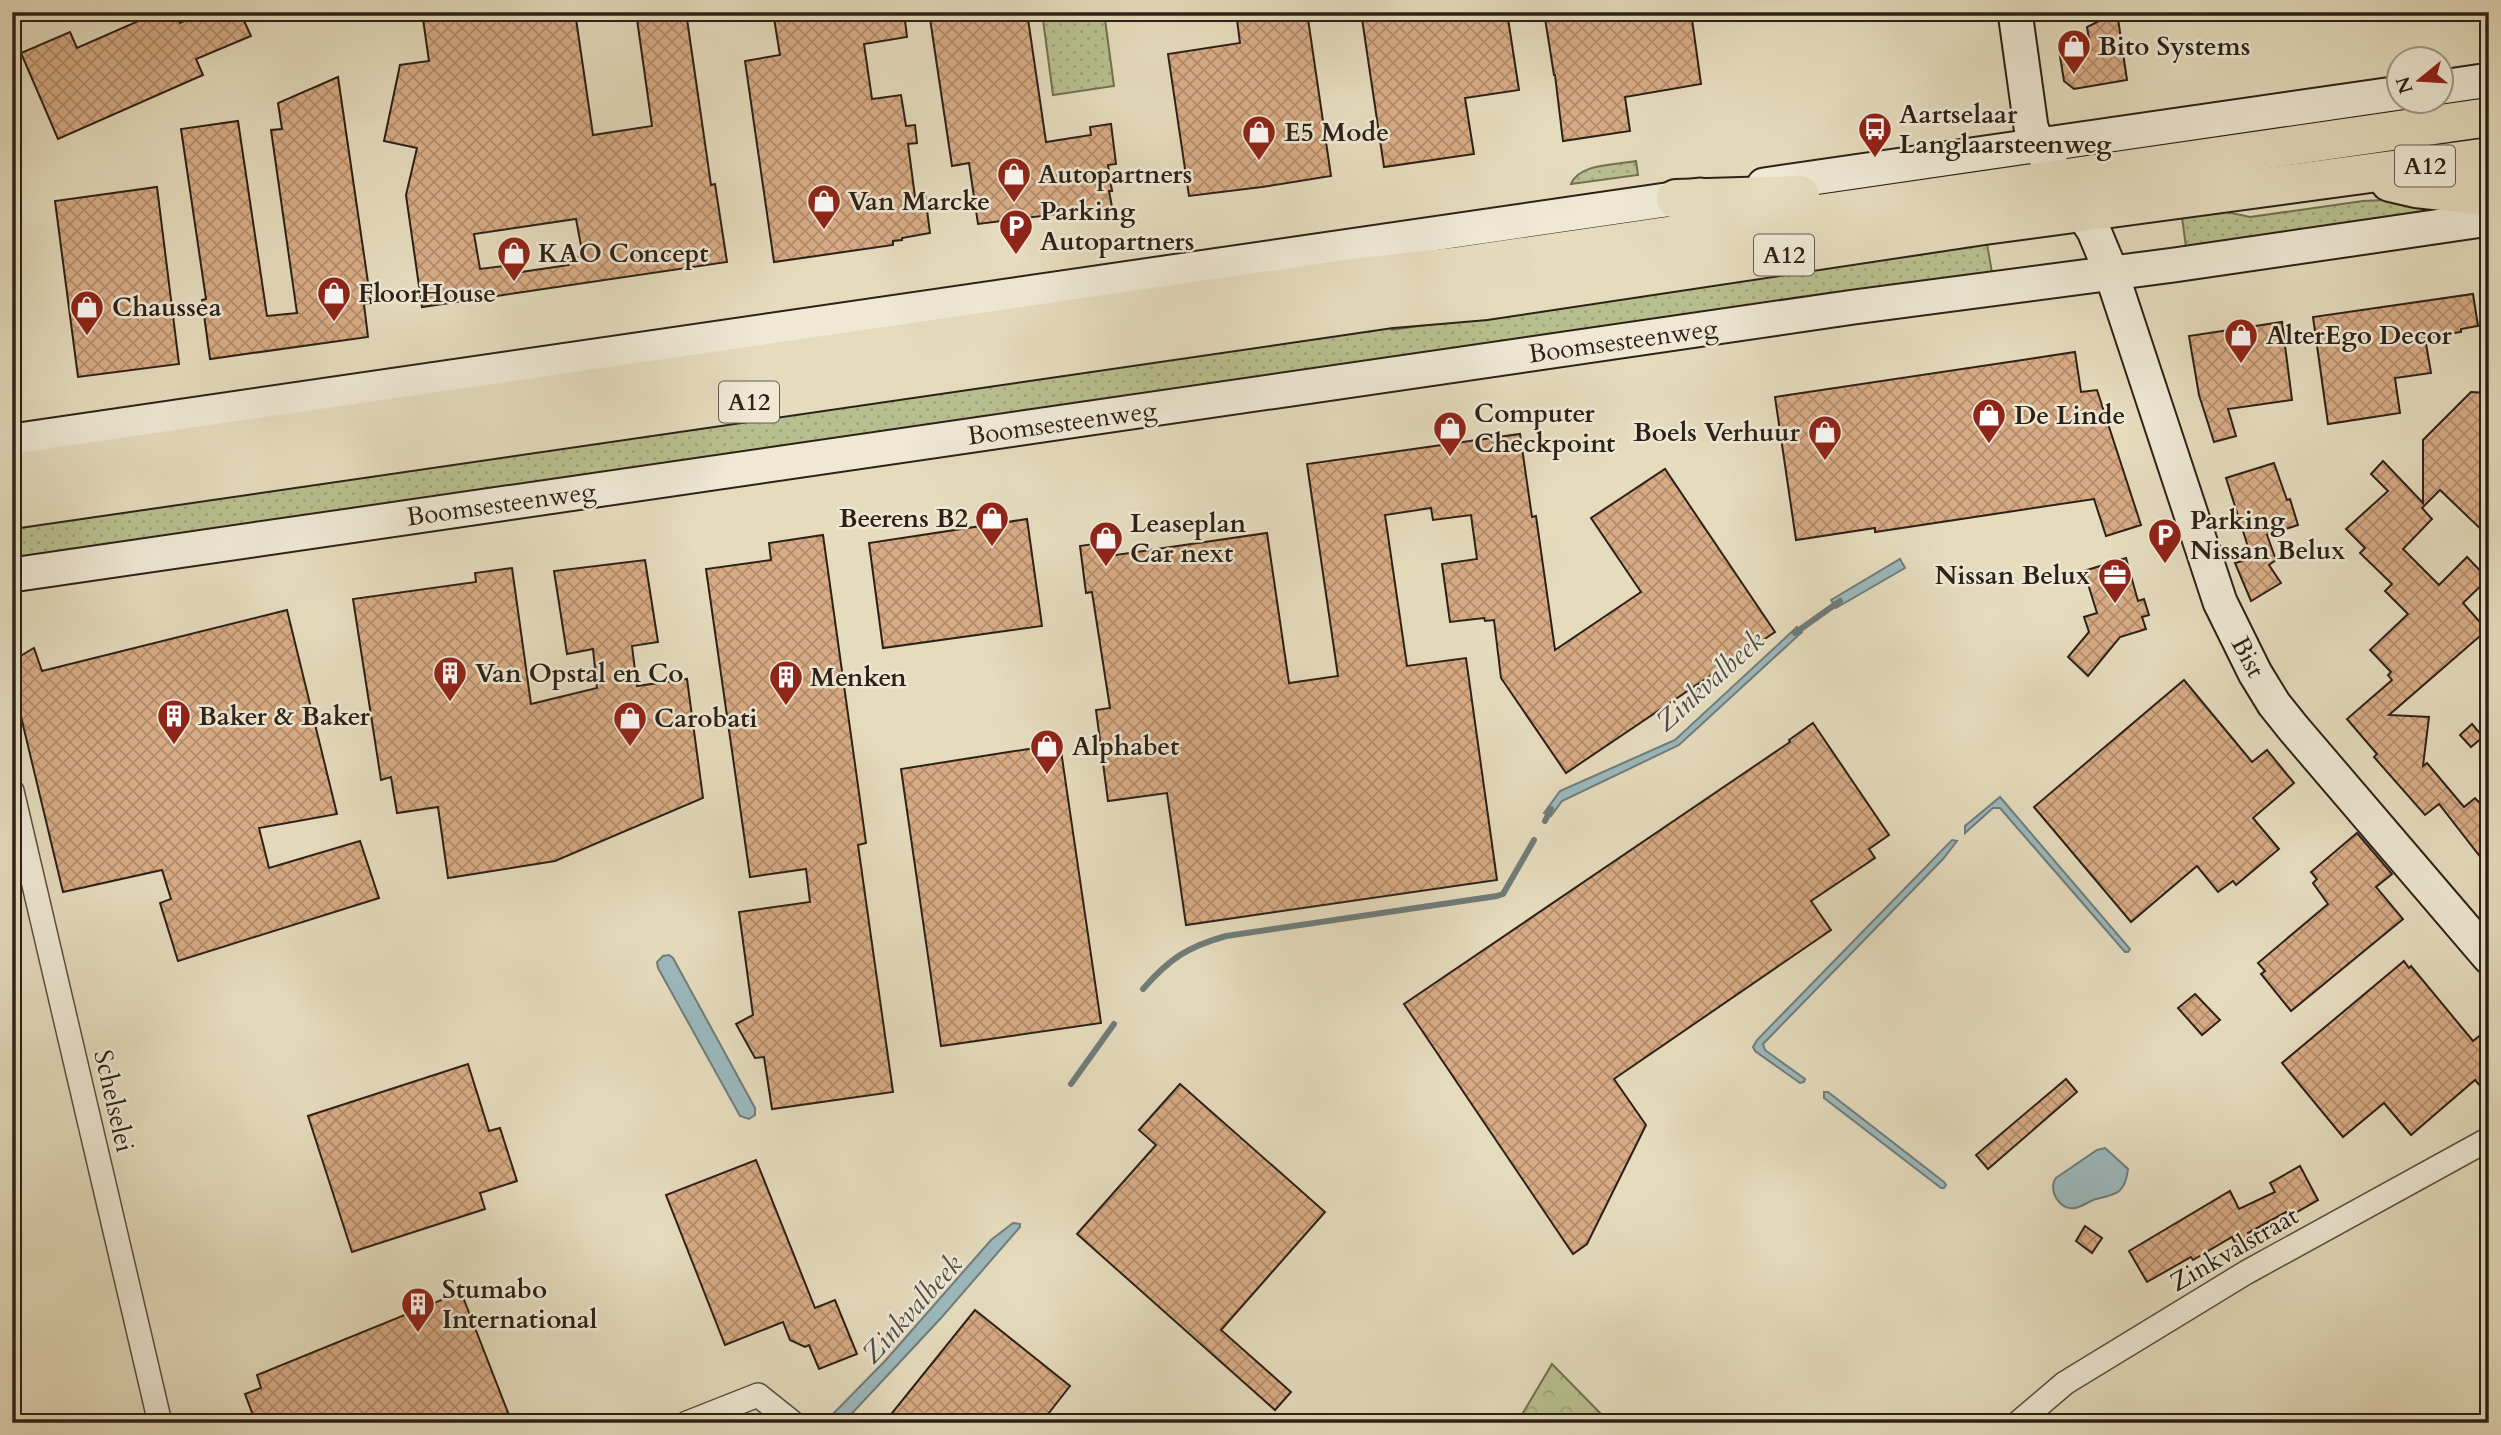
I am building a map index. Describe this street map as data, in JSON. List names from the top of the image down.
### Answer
{
  "streets": {
    "highway": ["A12"],
    "main road": ["Boomsesteenweg", "Bist"],
    "street": ["Schelselei", "Zinkvalstraat"]
  },
  "crossings": [
    ["A12", "Bist"],
    ["Boomsesteenweg", "Bist"]
  ],
  "water": ["Zinkvalbeek"],
  "places": {
    "shop": [
      "Bito Systems",
      "E5 Mode",
      "Autopartners",
      "Van Marcke",
      "KAO Concept",
      "FloorHouse",
      "Chaussea",
      "AlterEgo Decor",
      "De Linde",
      "Computer Checkpoint",
      "Boels Verhuur",
      "Beerens B2",
      "Leaseplan Car next",
      "Carobati",
      "Alphabet"
    ],
    "bus stop": ["Aartselaar Langlaarsteenweg"],
    "parking": ["Parking Autopartners", "Parking Nissan Belux"],
    "office": ["Nissan Belux"],
    "building": [
      "Van Opstal en Co",
      "Menken",
      "Baker & Baker",
      "Stumabo International"
    ]
  },
  "north": "left"
}
